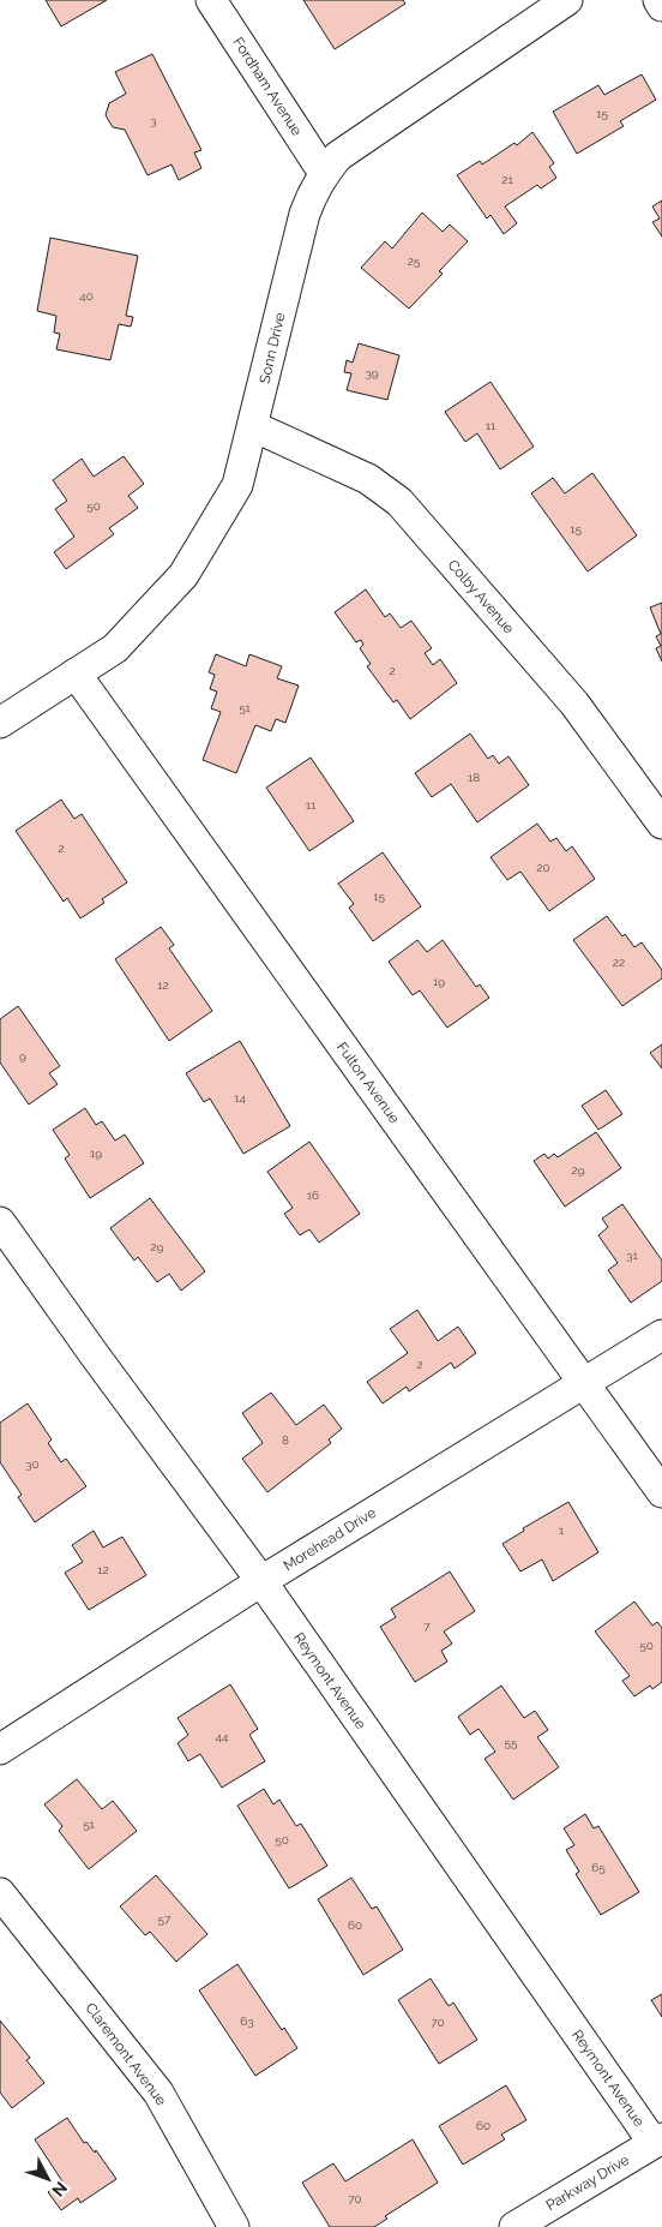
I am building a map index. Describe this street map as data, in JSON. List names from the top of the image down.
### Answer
{
  "streets": {
    "street": [
      "Fordham Avenue",
      "Sonn Drive",
      "Colby Avenue",
      "Fulton Avenue",
      "Morehead Drive",
      "Reymont Avenue",
      "Claremont Avenue",
      "Parkway Drive"
    ]
  },
  "crossings": [
    ["Fordham Avenue", "Sonn Drive"],
    ["Sonn Drive", "Colby Avenue"],
    ["Sonn Drive", "Fulton Avenue"],
    ["Fulton Avenue", "Morehead Drive"],
    ["Morehead Drive", "Reymont Avenue"],
    ["Reymont Avenue", "Parkway Drive"]
  ],
  "house_numbers": [
    "15",
    "3",
    "21",
    "25",
    "40",
    "39",
    "11",
    "50",
    "15",
    "2",
    "51",
    "18",
    "11",
    "2",
    "20",
    "15",
    "22",
    "19",
    "12",
    "9",
    "14",
    "19",
    "29",
    "16",
    "29",
    "31",
    "2",
    "8",
    "30",
    "1",
    "12",
    "7",
    "50",
    "44",
    "55",
    "51",
    "50",
    "65",
    "57",
    "60",
    "63",
    "70",
    "60",
    "70"
  ],
  "north": "bottom right"
}
